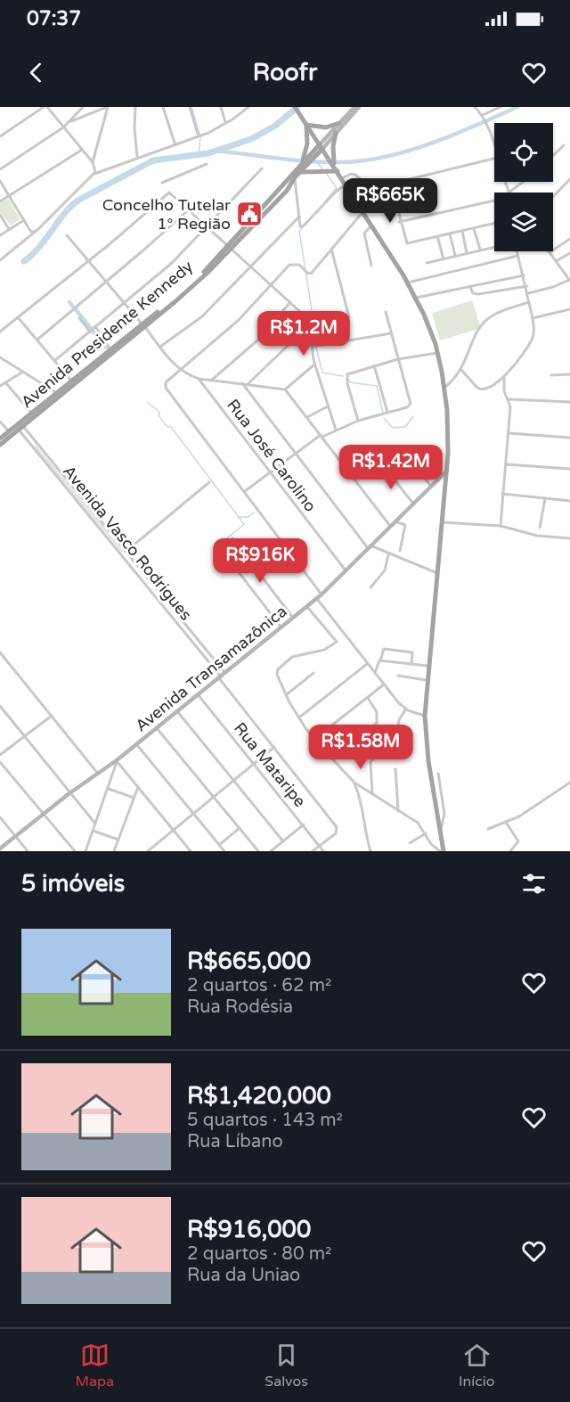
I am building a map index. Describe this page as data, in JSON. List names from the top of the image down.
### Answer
{
  "streets": {
    "main road": ["Avenida Presidente Kennedy"],
    "street": [
      "Rua José Carolino",
      "Avenida Vasco Rodrigues",
      "Avenida Transamazônica",
      "Rua Mataripe"
    ]
  },
  "crossings": [
    ["Avenida Presidente Kennedy", "Avenida Vasco Rodrigues"],
    ["Rua José Carolino", "Avenida Transamazônica"],
    ["Avenida Vasco Rodrigues", "Avenida Transamazônica"],
    ["Avenida Transamazônica", "Rua Mataripe"]
  ],
  "places": {
    "public building": ["Concelho Tutelar 1° Região"]
  },
  "page": {
    "status": "07:37",
    "header": "Roofr",
    "price": [
      "R$665K",
      "R$1.2M",
      "R$1.42M",
      "R$916K",
      "R$1.58M"
    ],
    "heading": "5 imóveis",
    "list": [
      {
        "name": "R$665,000",
        "note": "2 quartos · 62 m² · Rua Rodésia"
      },
      {
        "name": "R$1,420,000",
        "note": "5 quartos · 143 m² · Rua Líbano"
      },
      {
        "name": "R$916,000",
        "note": "2 quartos · 80 m² · Rua da Uniao"
      }
    ],
    "tabs": ["Mapa", "Salvos", "Início"]
  }
}
